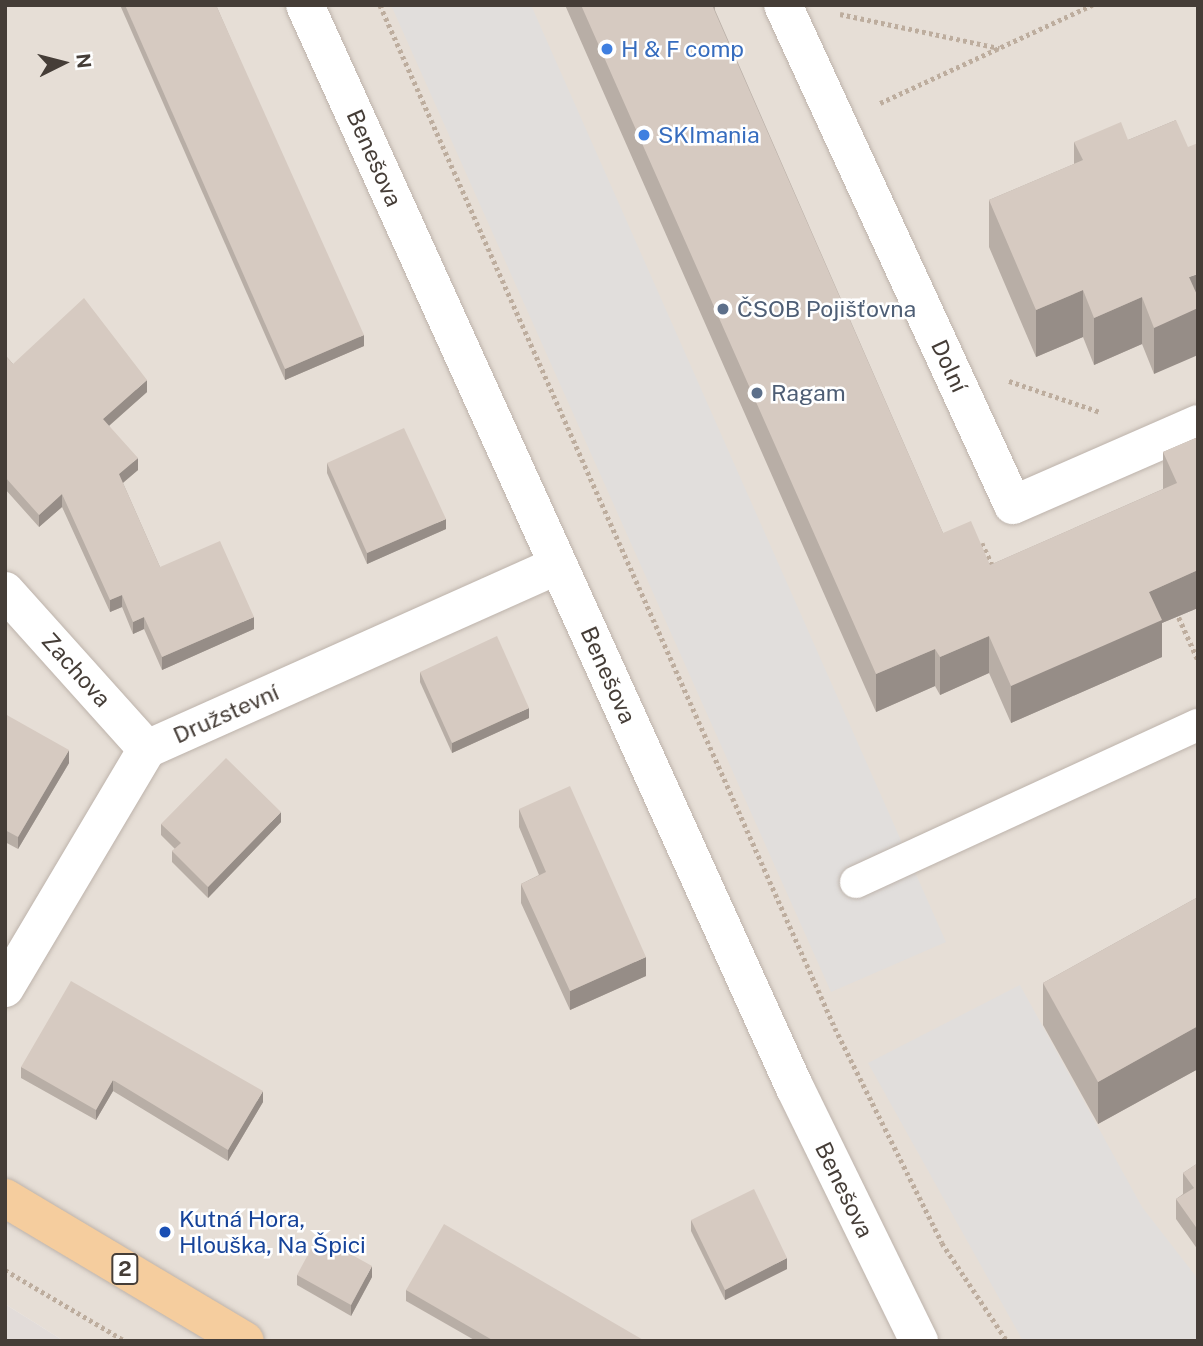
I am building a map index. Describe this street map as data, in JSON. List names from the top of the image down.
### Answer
{
  "streets": {
    "main road": ["2"],
    "street": [
      "Benešova",
      "Dolní",
      "Zachova",
      "Družstevní"
    ]
  },
  "crossings": [
    ["Benešova", "Družstevní"],
    ["Zachova", "Družstevní"]
  ],
  "places": [
    "H & F comp",
    "SKImania",
    "ČSOB Pojišťovna",
    "Ragam",
    "Kutná Hora, Hlouška, Na Špici"
  ],
  "north": "right"
}
